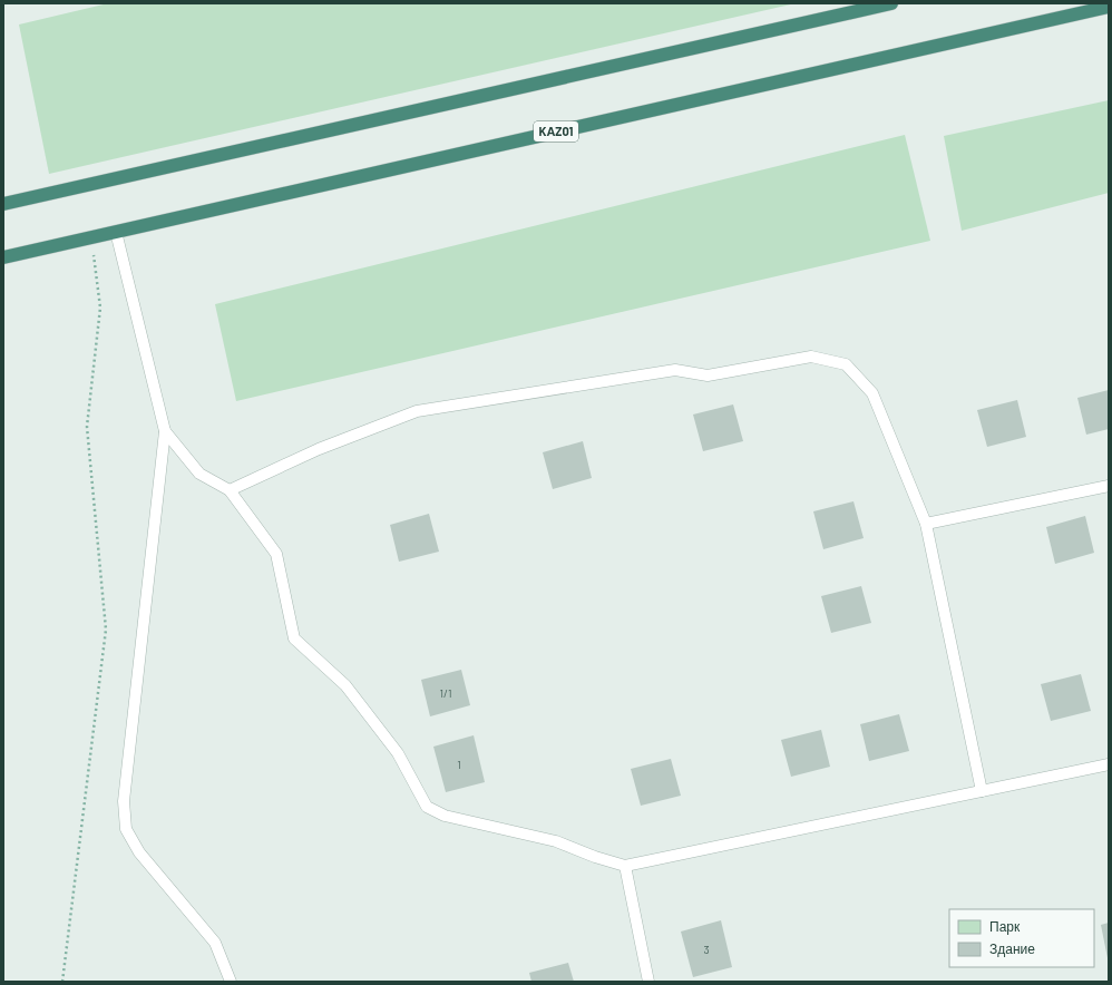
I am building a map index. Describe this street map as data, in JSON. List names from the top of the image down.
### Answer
{
  "streets": {
    "highway": ["KАZ01"]
  },
  "house_numbers": ["1/1", "1", "3"],
  "legend": ["Парк", "Здание"]
}
